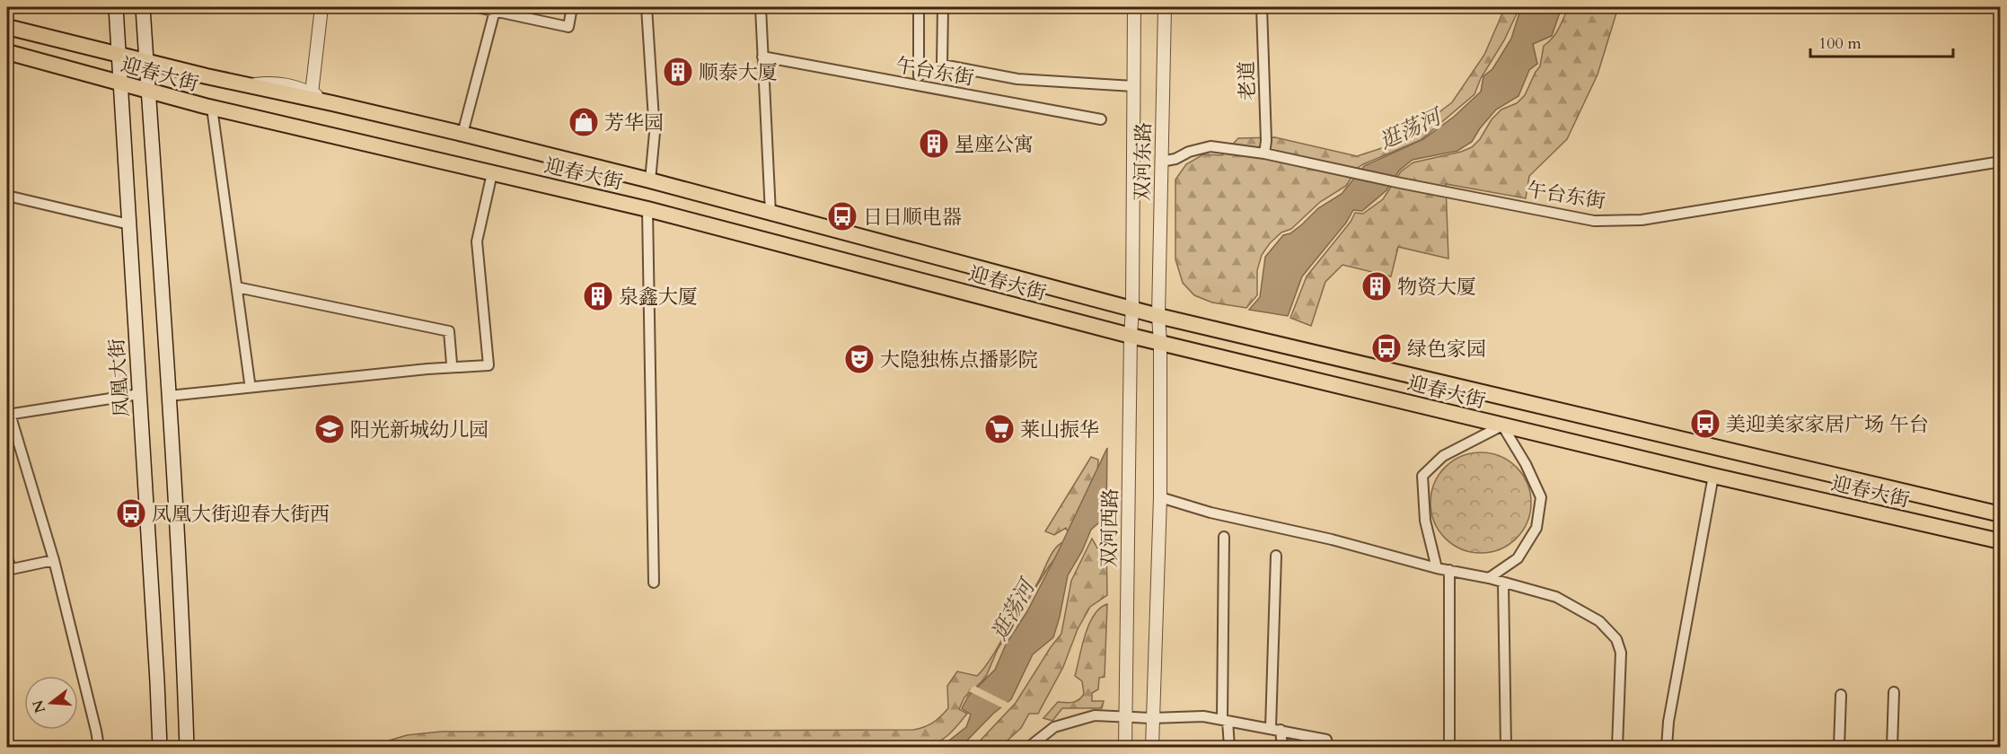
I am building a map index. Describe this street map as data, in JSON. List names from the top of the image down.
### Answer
{
  "streets": {
    "main road": ["迎春大街", "凤凰大街"],
    "street": [
      "午台东街",
      "老道",
      "双河东路",
      "双河西路"
    ]
  },
  "crossings": [
    ["午台东街", "老道"],
    ["午台东街", "双河东路"],
    ["迎春大街", "双河东路"],
    ["迎春大街", "凤凰大街"],
    ["迎春大街", "双河西路"],
    ["双河东路", "双河西路"]
  ],
  "water": ["逛荡河"],
  "places": {
    "building": [
      "顺泰大厦",
      "星座公寓",
      "物资大厦",
      "泉鑫大厦"
    ],
    "shop": ["芳华园"],
    "bus stop": [
      "日日顺电器",
      "绿色家园",
      "美迎美家家居广场 午台",
      "凤凰大街迎春大街西"
    ],
    "theatre": ["大隐独栋点播影院"],
    "school or university": ["阳光新城幼儿园"],
    "supermarket": ["莱山振华"]
  },
  "scale_bar": "100 m",
  "north": "left"
}
